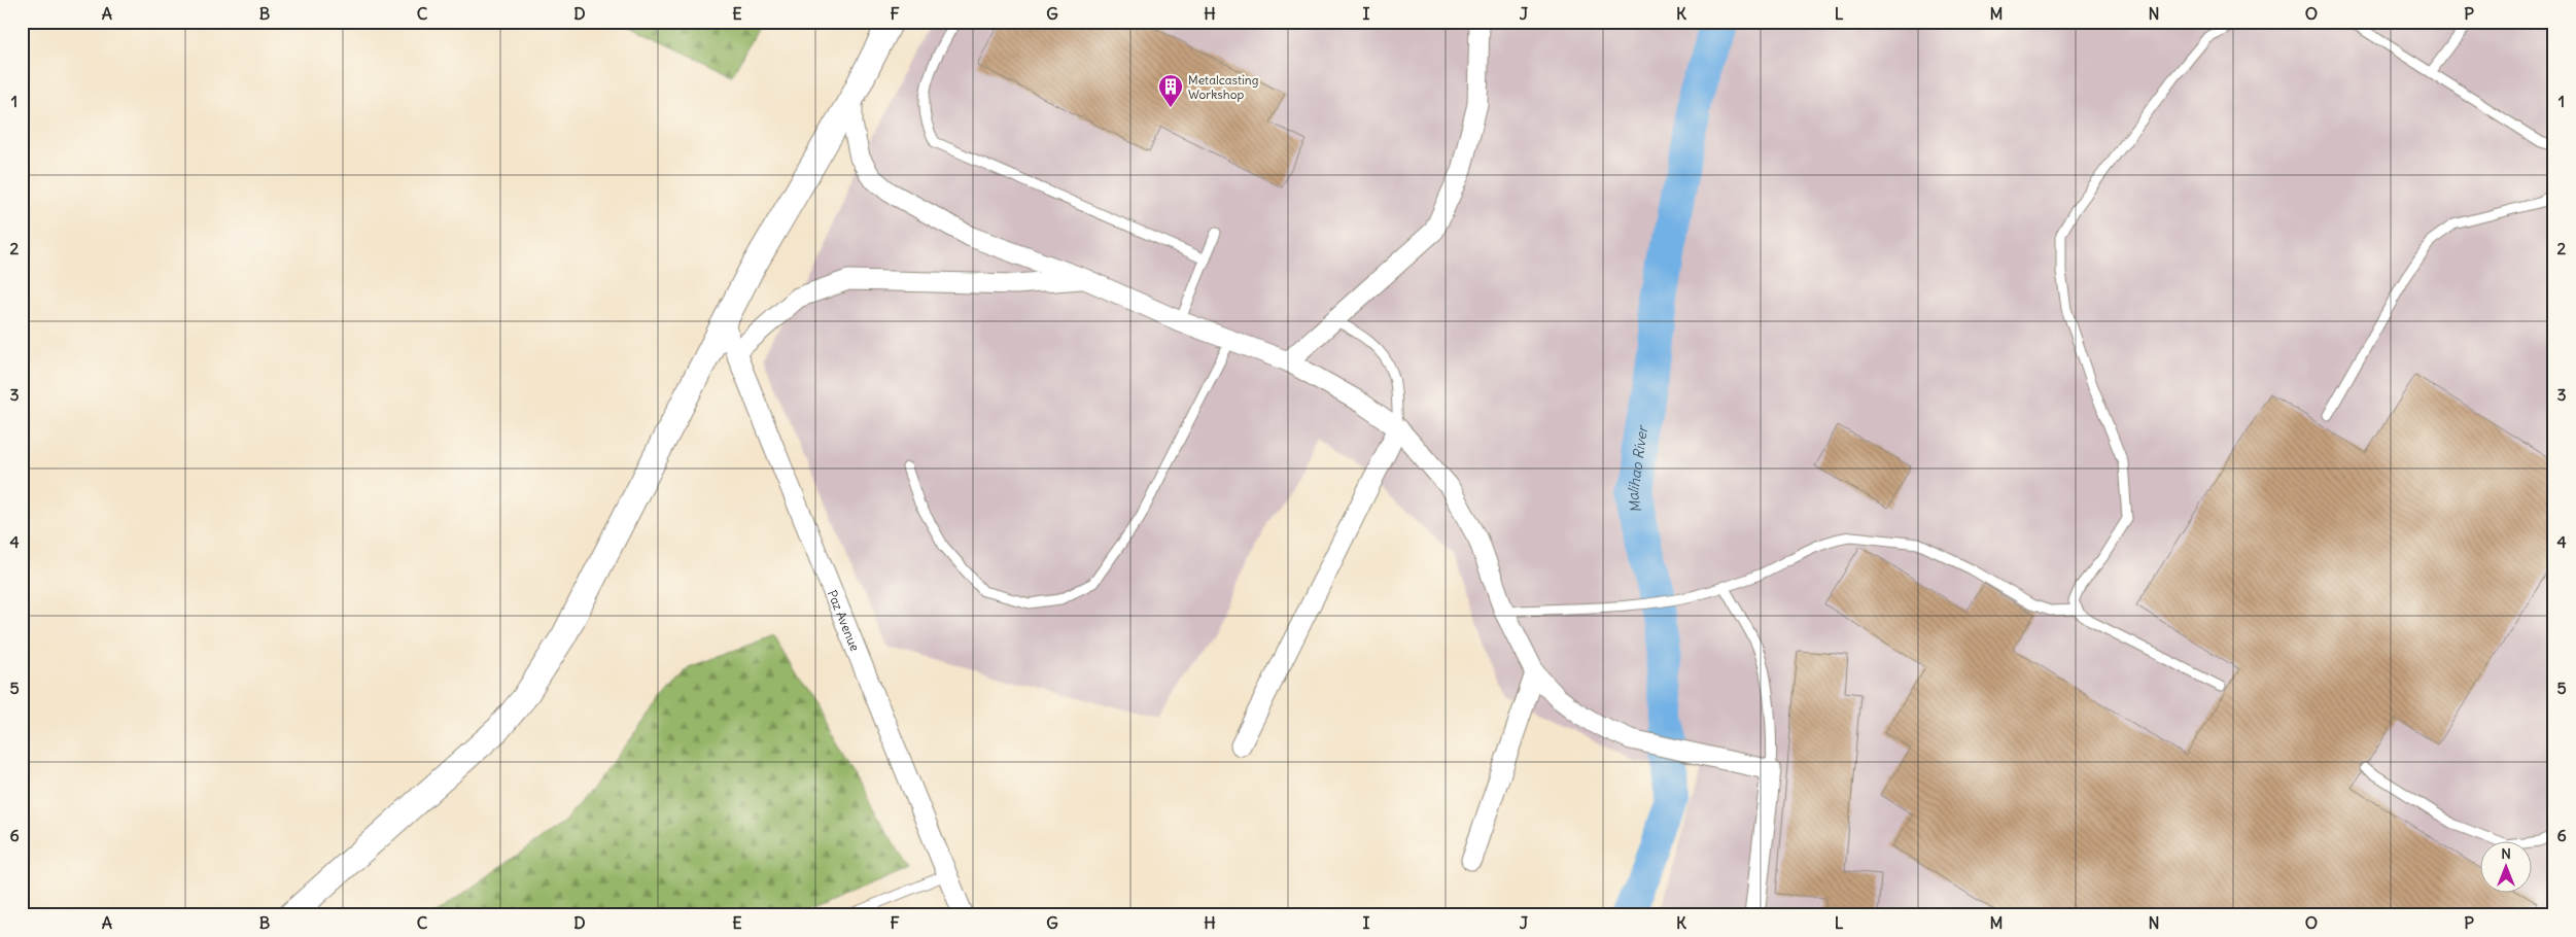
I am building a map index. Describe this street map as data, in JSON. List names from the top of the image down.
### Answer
{
  "streets": {
    "street": ["Paz Avenue"]
  },
  "water": ["Malihao River"],
  "places": {
    "building": ["Metalcasting Workshop"]
  },
  "north": "top",
  "grid": {
    "columns": [
      "A",
      "B",
      "C",
      "D",
      "E",
      "F",
      "G",
      "H",
      "I",
      "J",
      "K",
      "L",
      "M",
      "N",
      "O",
      "P"
    ],
    "rows": [
      "1",
      "2",
      "3",
      "4",
      "5",
      "6"
    ]
  }
}
